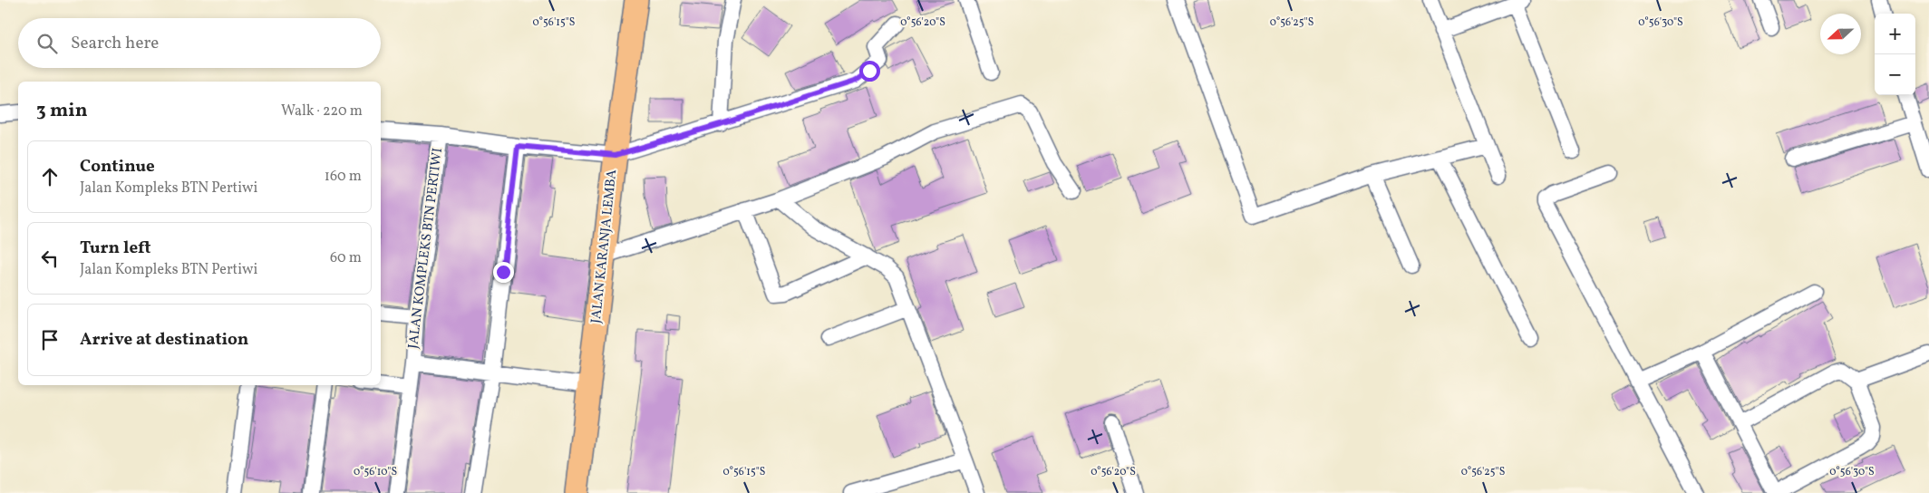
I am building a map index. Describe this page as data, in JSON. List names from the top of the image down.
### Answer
{
  "streets": {
    "main road": ["JALAN KARANJA LEMBA"],
    "street": ["JALAN KOMPLEKS BTN PERTIWI"]
  },
  "crossings": [
    ["JALAN KARANJA LEMBA", "JALAN KOMPLEKS BTN PERTIWI"]
  ],
  "north": "left",
  "page": {
    "map_buttons": ["+", "−"],
    "search": "Search here",
    "heading": ["3 min", "Walk · 220 m"],
    "list": [
      ["Continue", "Jalan Kompleks BTN Pertiwi", "160 m"],
      ["Turn left", "Jalan Kompleks BTN Pertiwi", "60 m"],
      "Arrive at destination"
    ]
  },
  "coordinates": [
    "0°56'15\"S",
    "0°56'20\"S",
    "0°56'25\"S",
    "0°56'30\"S",
    "0°56'10\"S"
  ]
}
